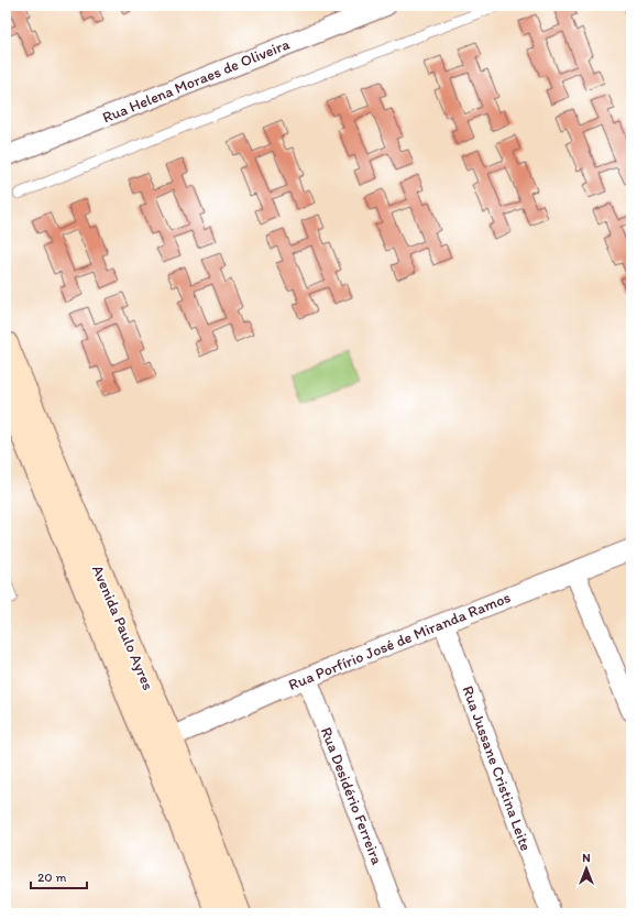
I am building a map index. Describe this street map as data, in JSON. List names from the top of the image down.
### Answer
{
  "streets": {
    "main road": ["Avenida Paulo Ayres"],
    "street": [
      "Rua Helena Moraes de Oliveira",
      "Rua Porfírio José de Miranda Ramos",
      "Rua Jussane Cristina Leite",
      "Rua Desidério Ferreira"
    ]
  },
  "crossings": [
    ["Avenida Paulo Ayres", "Rua Porfírio José de Miranda Ramos"],
    ["Rua Porfírio José de Miranda Ramos", "Rua Jussane Cristina Leite"],
    ["Rua Porfírio José de Miranda Ramos", "Rua Desidério Ferreira"]
  ],
  "scale_bar": "20 m",
  "north": "top"
}
